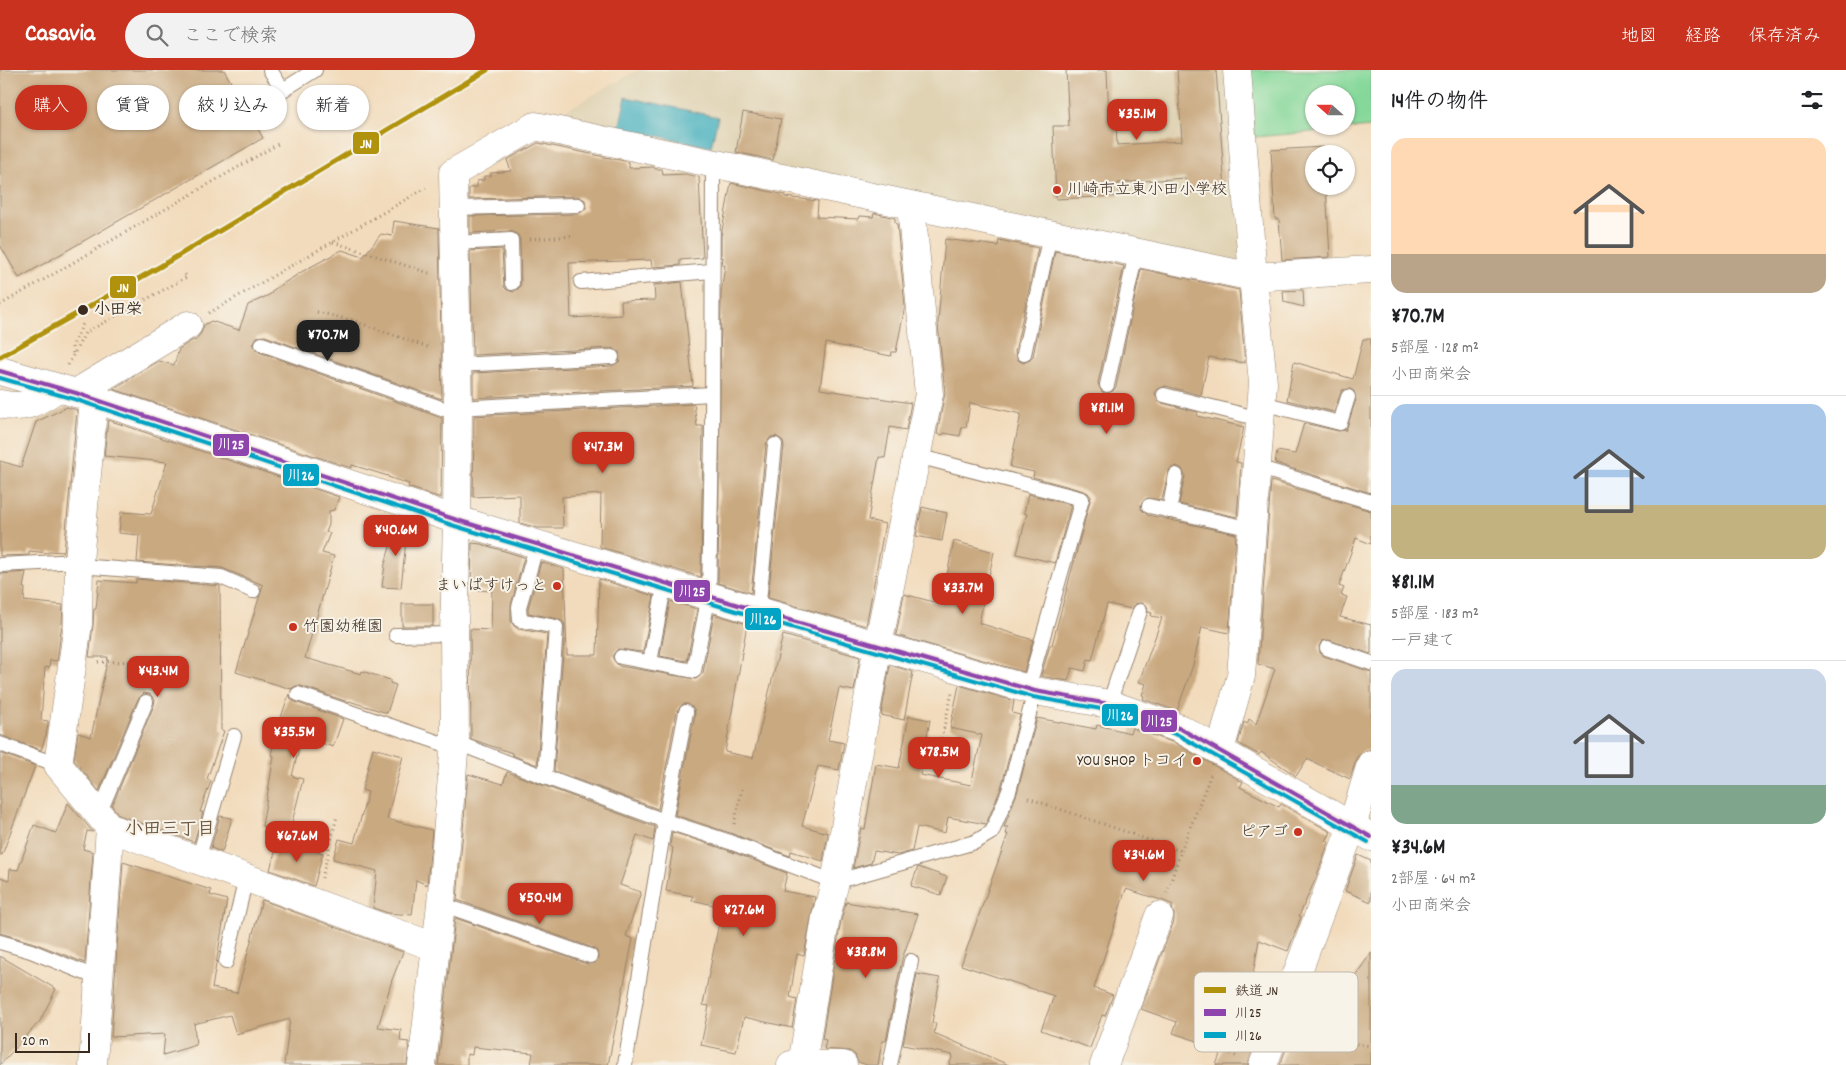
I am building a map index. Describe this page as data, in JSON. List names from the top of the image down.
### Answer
{
  "districts": ["小田三丁目"],
  "places": [
    "川崎市立東小田小学校",
    "小田栄",
    "まいばすけっと",
    "竹園幼稚園",
    "YOU SHOP トコイ",
    "ピアゴ"
  ],
  "lines": ["rail line JN", "transit line 川25", "transit line 川26"],
  "legend": ["鉄道 JN", "川25", "川26"],
  "scale_bar": "20 m",
  "north": "left",
  "page": {
    "header": "Casavia",
    "search": "ここで検索",
    "nav": ["地図", "経路", "保存済み"],
    "heading": "14件の物件",
    "chip": [
      "購入",
      "賃貸",
      "絞り込み",
      "新着"
    ],
    "price": [
      "¥35.1M",
      "¥70.7M",
      "¥81.1M",
      "¥47.3M",
      "¥40.6M",
      "¥33.7M",
      "¥43.4M",
      "¥35.5M",
      "¥78.5M",
      "¥67.6M",
      "¥34.6M",
      "¥50.4M",
      "¥27.6M",
      "¥38.8M"
    ],
    "list": [
      {
        "name": "¥70.7M",
        "note": "5部屋 · 128 m² · 小田商栄会"
      },
      {
        "name": "¥81.1M",
        "note": "5部屋 · 183 m² · 一戸建て"
      },
      {
        "name": "¥34.6M",
        "note": "2部屋 · 64 m² · 小田商栄会"
      }
    ],
    "scale": "20 m"
  }
}
